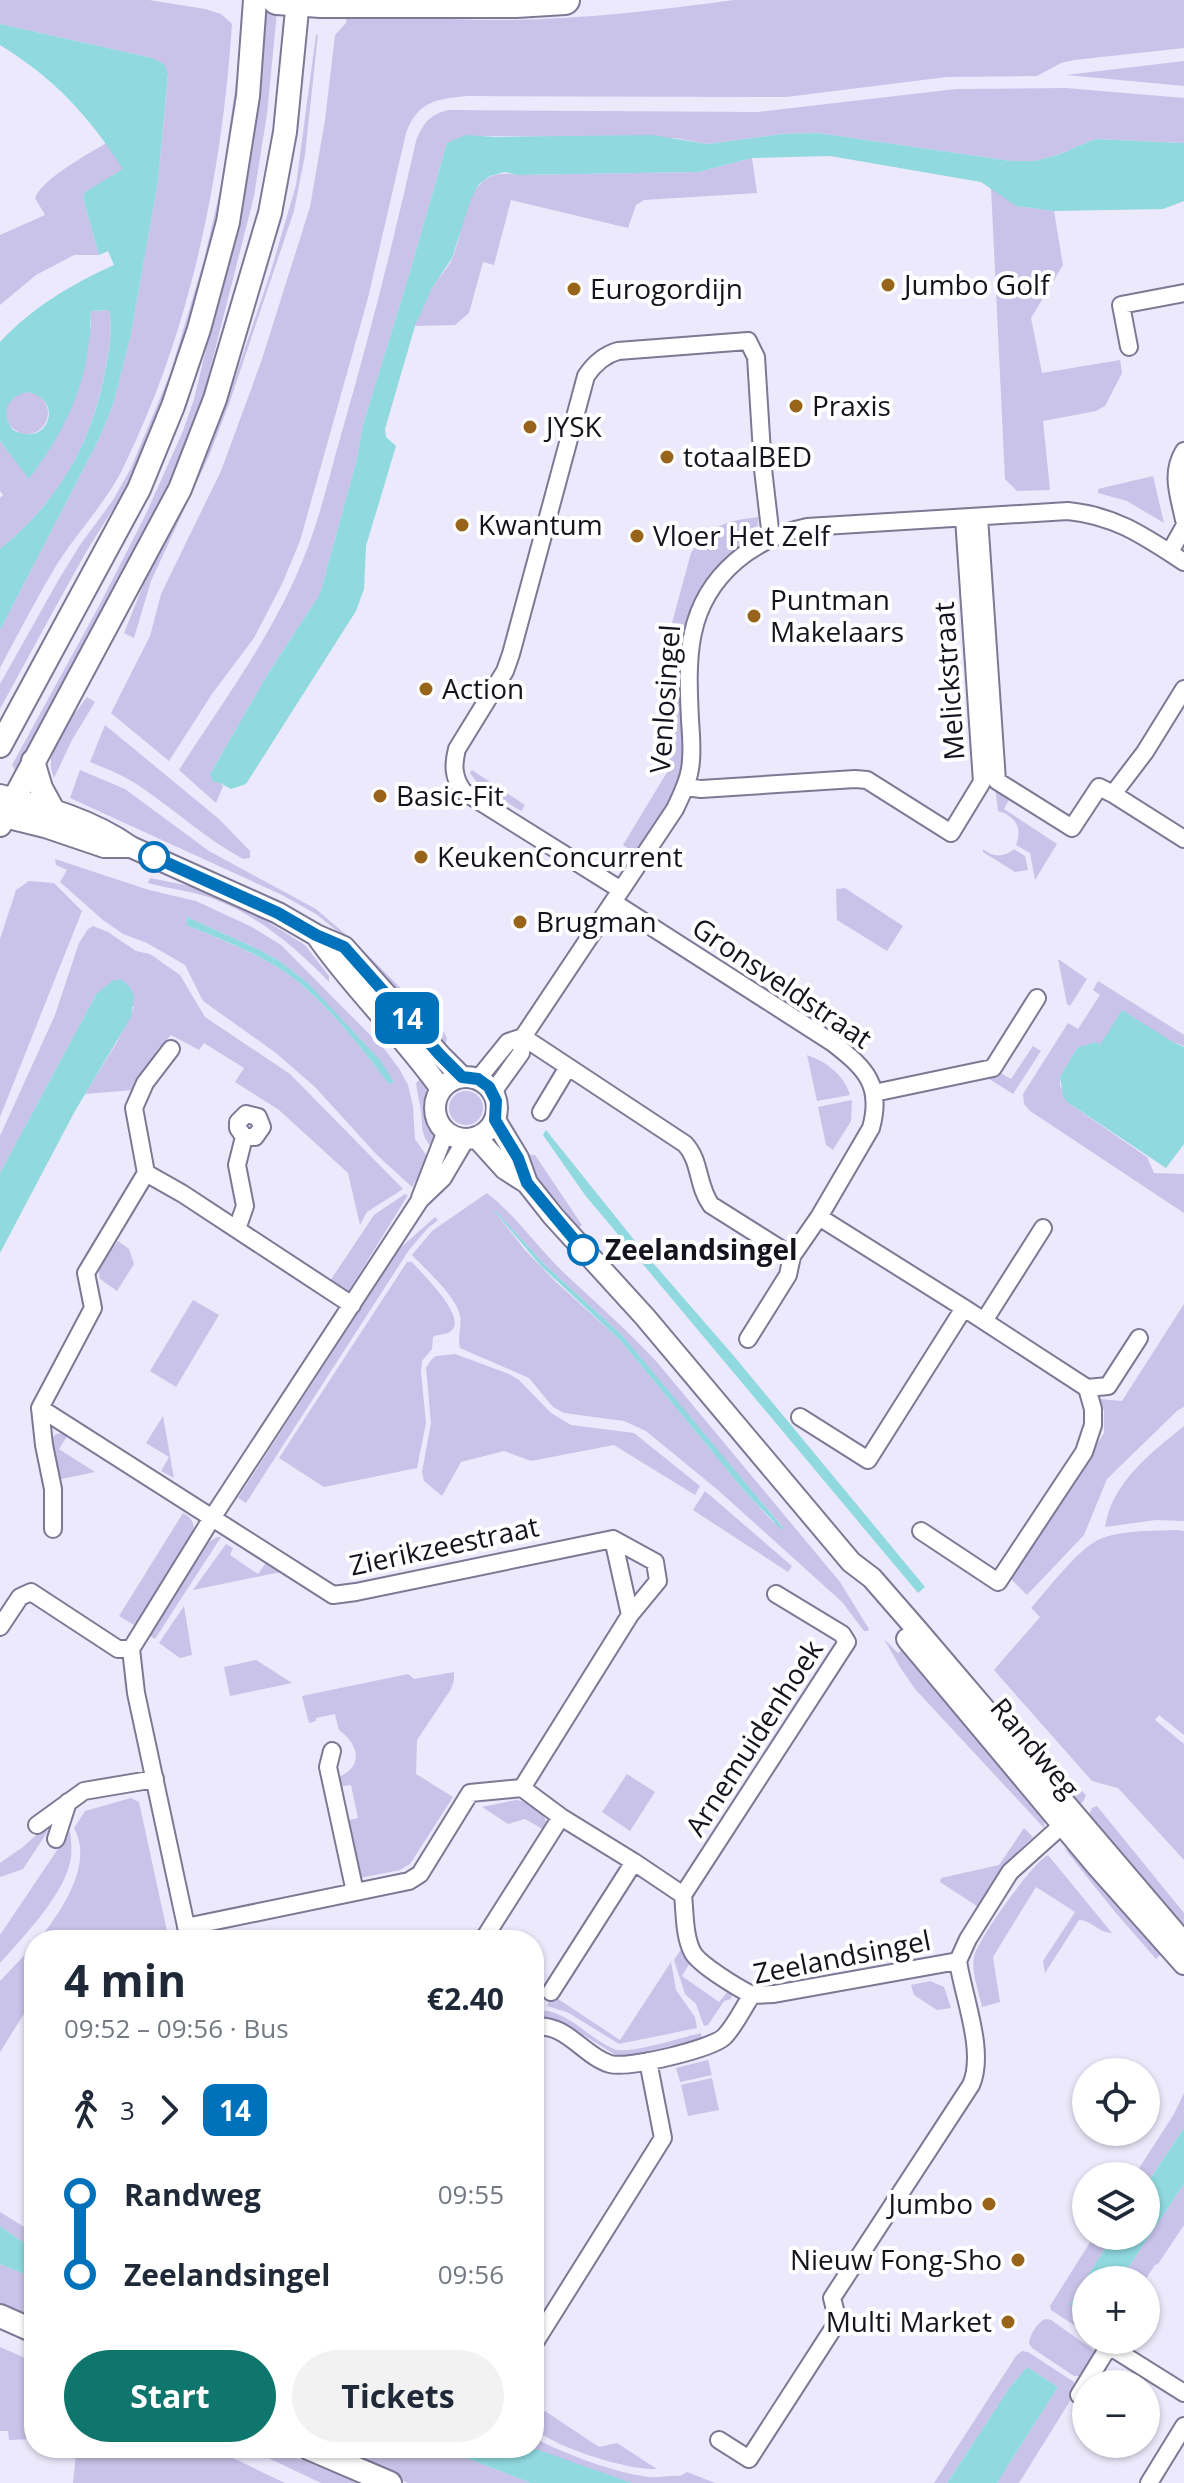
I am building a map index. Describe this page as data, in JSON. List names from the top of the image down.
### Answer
{
  "streets": {
    "street": [
      "Melickstraat",
      "Venlosingel",
      "Gronsveldstraat",
      "Zierikzeestraat",
      "Arnemuidenhoek",
      "Randweg",
      "Zeelandsingel"
    ]
  },
  "crossings": [
    ["Melickstraat", "Venlosingel"],
    ["Venlosingel", "Gronsveldstraat"],
    ["Venlosingel", "Randweg"],
    ["Randweg", "Zeelandsingel"]
  ],
  "places": [
    "Jumbo Golf",
    "Eurogordijn",
    "Praxis",
    "JYSK",
    "totaalBED",
    "Kwantum",
    "Vloer Het Zelf",
    "Puntman Makelaars",
    "Action",
    "Basic-Fit",
    "KeukenConcurrent",
    "Brugman",
    "Zeelandsingel",
    "Jumbo",
    "Nieuw Fong-Sho",
    "Multi Market"
  ],
  "lines": ["bus line 14"],
  "page": {
    "on_map": "14",
    "heading": ["4 min", "09:52 – 09:56 · Bus", "€2.40"],
    "map_buttons": ["+", "−"],
    "legs": ["3", "14"],
    "list": [
      {
        "name": "Randweg",
        "value": "09:55"
      },
      {
        "name": "Zeelandsingel",
        "value": "09:56"
      }
    ],
    "buttons": ["Start", "Tickets"]
  }
}
